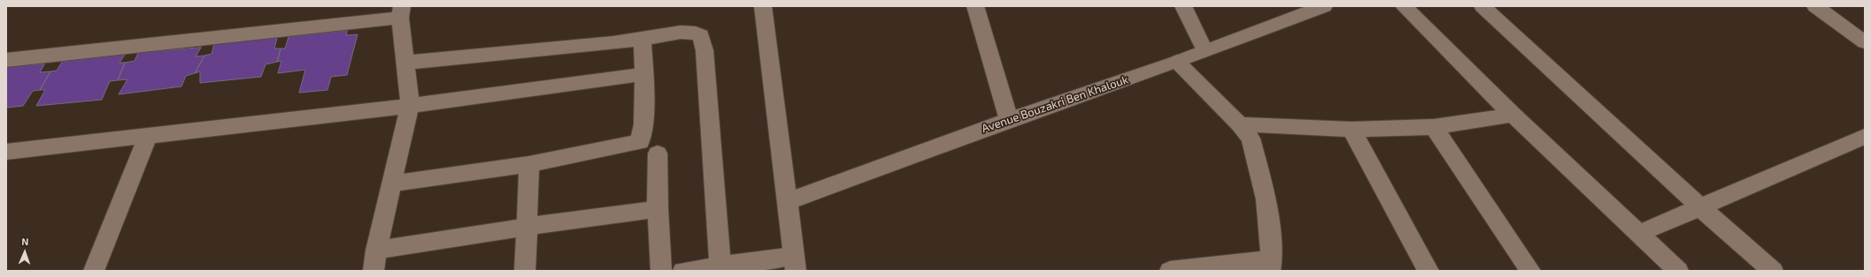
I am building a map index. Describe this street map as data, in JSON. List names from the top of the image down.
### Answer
{
  "streets": {
    "street": ["Avenue Bouzakri Ben Khalouk"]
  },
  "north": "top"
}
